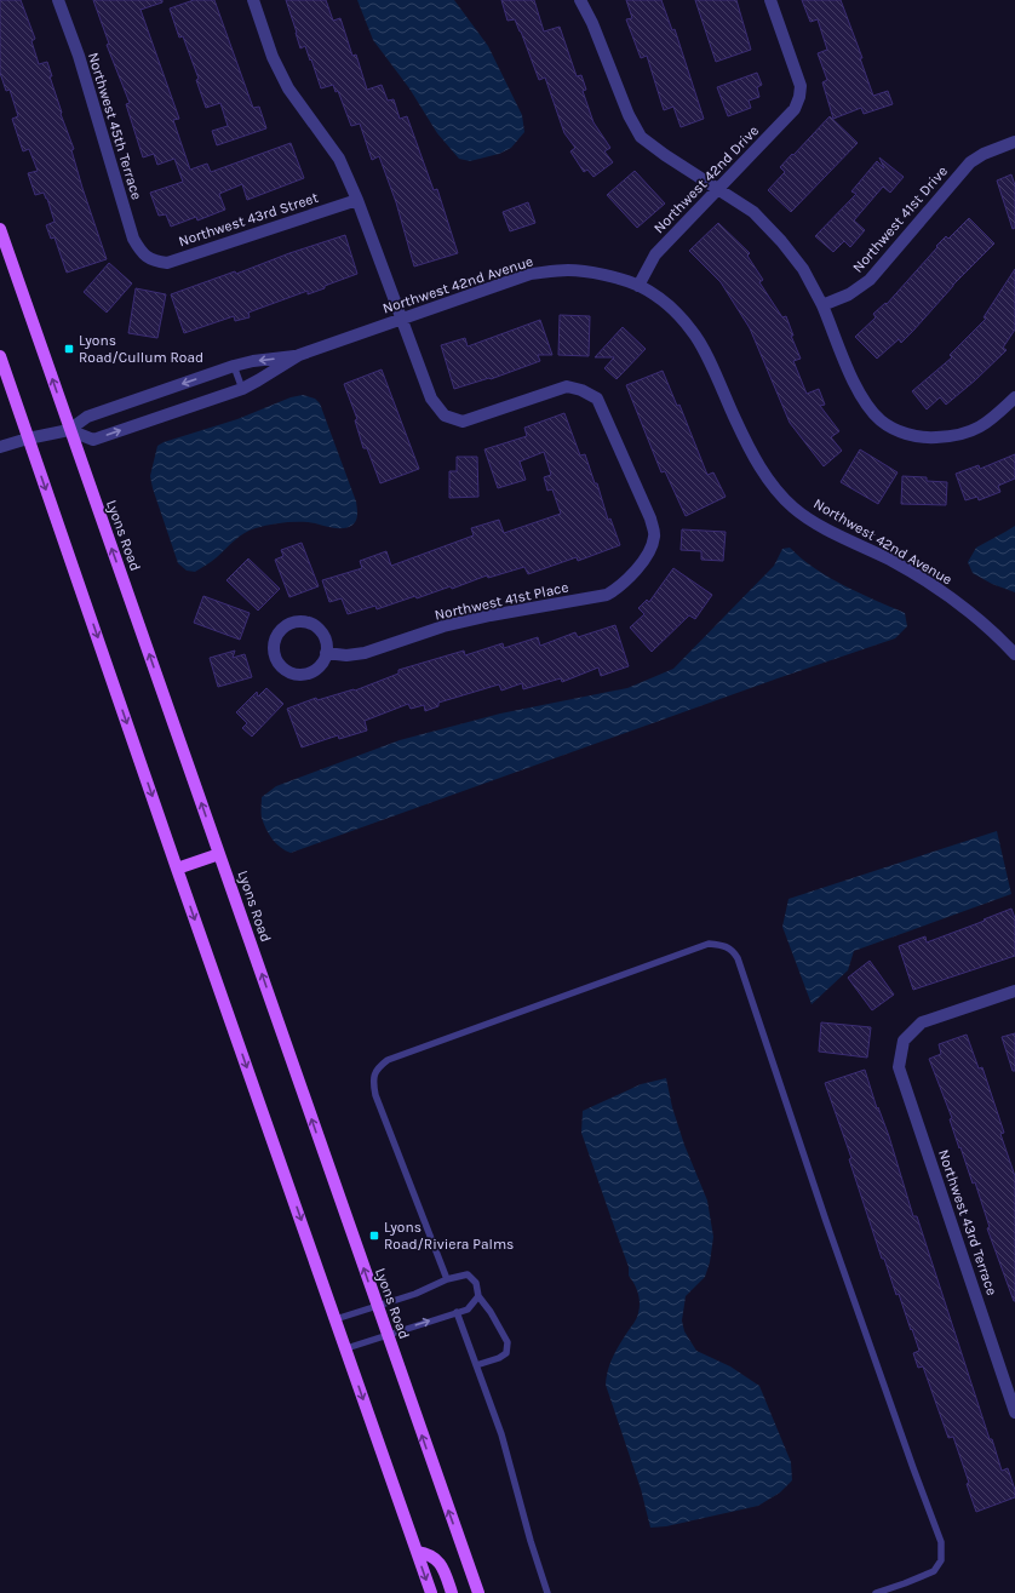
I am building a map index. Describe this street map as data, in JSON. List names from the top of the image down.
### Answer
{
  "streets": {
    "main road": ["Lyons Road"],
    "street": [
      "Northwest 45th Terrace",
      "Northwest 42nd Drive",
      "Northwest 43rd Street",
      "Northwest 41st Drive",
      "Northwest 42nd Avenue",
      "Northwest 41st Place",
      "Northwest 43rd Terrace"
    ]
  },
  "crossings": [
    ["Northwest 45th Terrace", "Northwest 43rd Street"],
    ["Northwest 42nd Drive", "Northwest 42nd Avenue"],
    ["Northwest 42nd Avenue", "Lyons Road"],
    ["Northwest 42nd Avenue", "Northwest 41st Place"]
  ],
  "places": {
    "transit": ["Lyons Road/Cullum Road", "Lyons Road/Riviera Palms"]
  }
}
